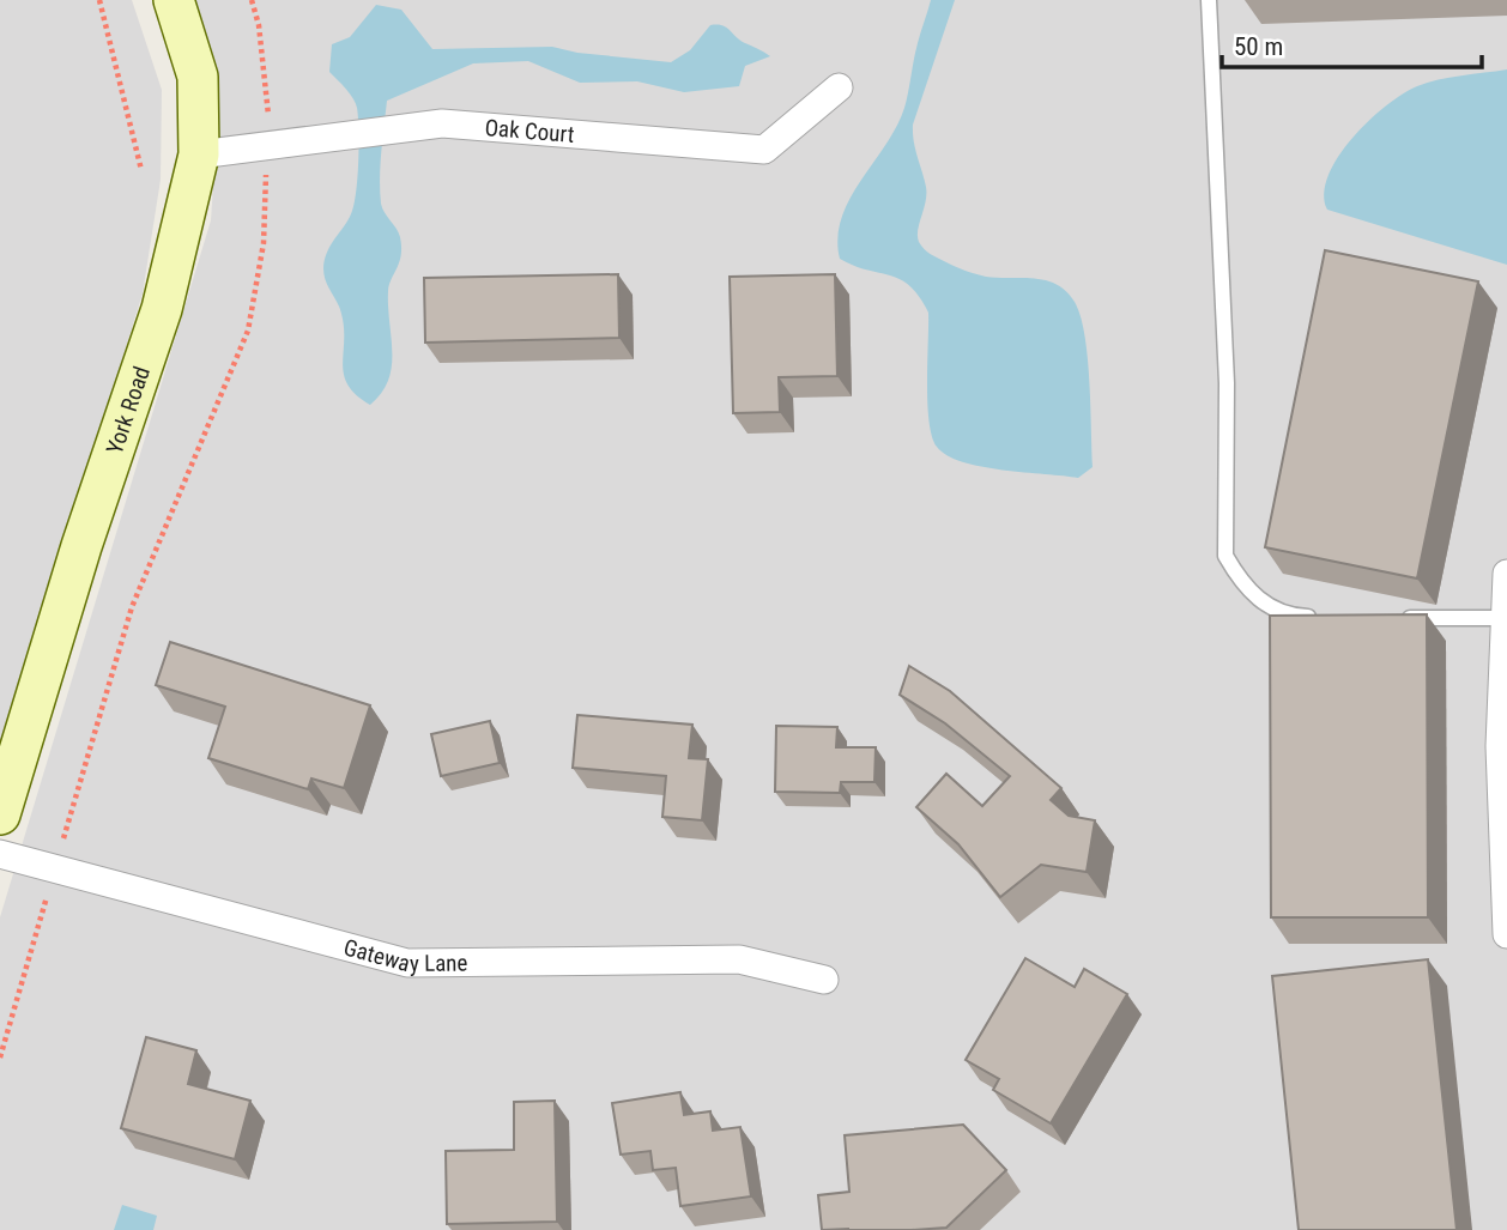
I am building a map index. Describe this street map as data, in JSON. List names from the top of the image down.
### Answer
{
  "streets": {
    "main road": ["York Road"],
    "street": ["Oak Court", "Gateway Lane"]
  },
  "crossings": [
    ["Oak Court", "York Road"]
  ],
  "scale_bar": "50 m"
}
